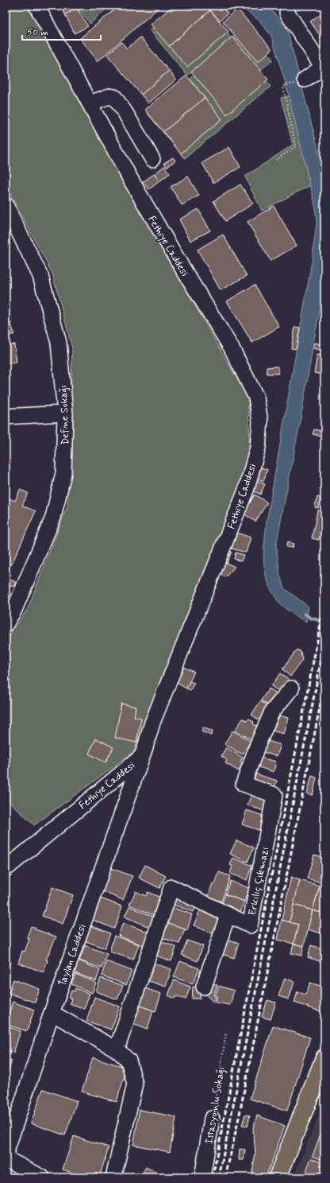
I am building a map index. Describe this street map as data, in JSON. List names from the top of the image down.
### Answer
{
  "streets": {
    "street": [
      "Fethiye Caddesi",
      "Defne Sokağı",
      "Erkılıç Çıkmazı",
      "Taylan Caddesi",
      "İstasyonlu Sokağı"
    ]
  },
  "crossings": [
    ["Fethiye Caddesi", "Taylan Caddesi"]
  ],
  "scale_bar": "50 m"
}
